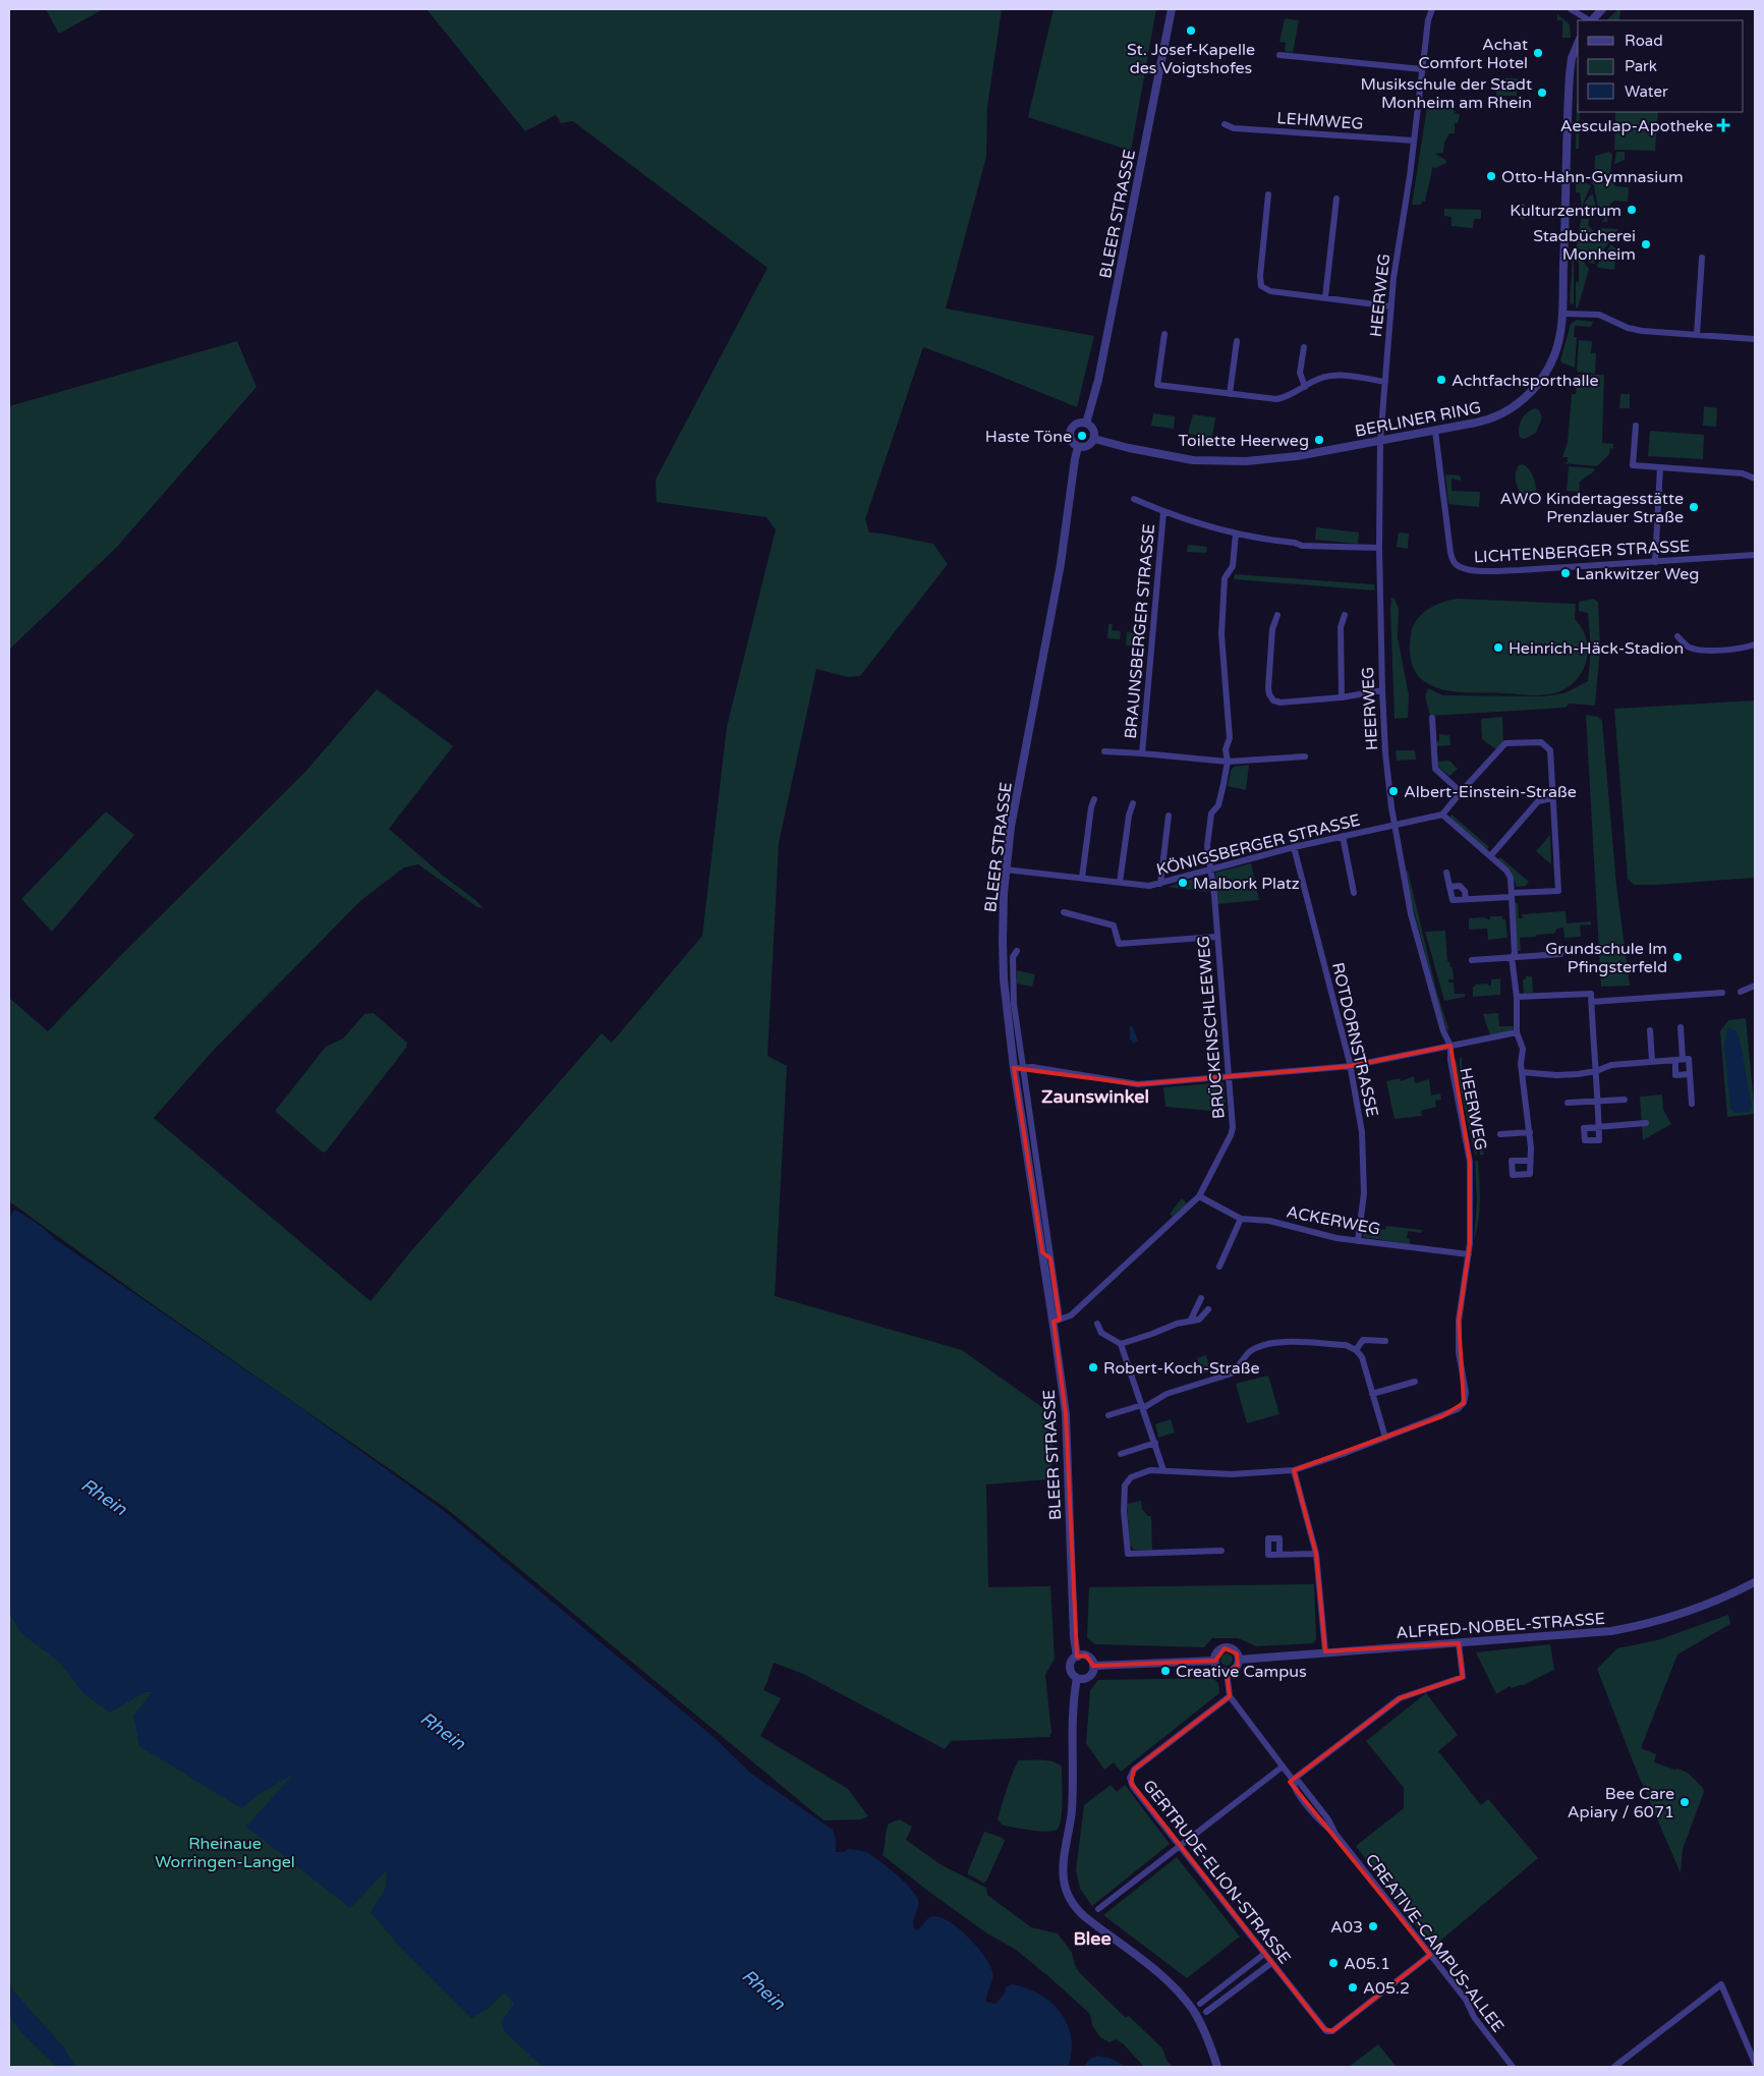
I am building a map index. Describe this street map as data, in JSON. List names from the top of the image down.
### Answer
{
  "streets": {
    "street": [
      "LEHMWEG",
      "BLEER STRASSE",
      "HEERWEG",
      "BERLINER RING",
      "LICHTENBERGER STRASSE",
      "BRAUNSBERGER STRASSE",
      "KÖNIGSBERGER STRASSE",
      "BRÜCKENSCHLEEWEG",
      "ROTDORNSTRASSE",
      "ACKERWEG",
      "ALFRED-NOBEL-STRASSE",
      "GERTRUDE-ELION-STRASSE",
      "CREATIVE-CAMPUS-ALLEE"
    ]
  },
  "crossings": [
    ["LEHMWEG", "HEERWEG"],
    ["BLEER STRASSE", "BERLINER RING"],
    ["BLEER STRASSE", "KÖNIGSBERGER STRASSE"],
    ["BLEER STRASSE", "BRÜCKENSCHLEEWEG"],
    ["HEERWEG", "BERLINER RING"],
    ["HEERWEG", "KÖNIGSBERGER STRASSE"],
    ["HEERWEG", "ACKERWEG"],
    ["BERLINER RING", "LICHTENBERGER STRASSE"],
    ["BRAUNSBERGER STRASSE", "BRÜCKENSCHLEEWEG"],
    ["KÖNIGSBERGER STRASSE", "BRÜCKENSCHLEEWEG"],
    ["KÖNIGSBERGER STRASSE", "ROTDORNSTRASSE"],
    ["BRÜCKENSCHLEEWEG", "ACKERWEG"],
    ["ROTDORNSTRASSE", "ACKERWEG"],
    ["GERTRUDE-ELION-STRASSE", "CREATIVE-CAMPUS-ALLEE"]
  ],
  "districts": ["Zaunswinkel", "Blee"],
  "water": ["Rhein"],
  "parks": ["Rheinaue Worringen-Langel"],
  "places": {
    "other": [
      "St. Josef-Kapelle des Voigtshofes",
      "Achat Comfort Hotel",
      "Musikschule der Stadt Monheim am Rhein",
      "Otto-Hahn-Gymnasium",
      "Kulturzentrum",
      "Stadbücherei Monheim",
      "Achtfachsporthalle",
      "Haste Töne",
      "Toilette Heerweg",
      "AWO Kindertagesstätte Prenzlauer Straße",
      "Lankwitzer Weg",
      "Heinrich-Häck-Stadion",
      "Albert-Einstein-Straße",
      "Malbork Platz",
      "Grundschule Im Pfingsterfeld",
      "Robert-Koch-Straße",
      "Creative Campus",
      "Bee Care Apiary / 6071",
      "A03",
      "A05.1",
      "A05.2"
    ],
    "health": ["Aesculap-Apotheke"]
  },
  "legend": ["Road", "Park", "Water"]
}
